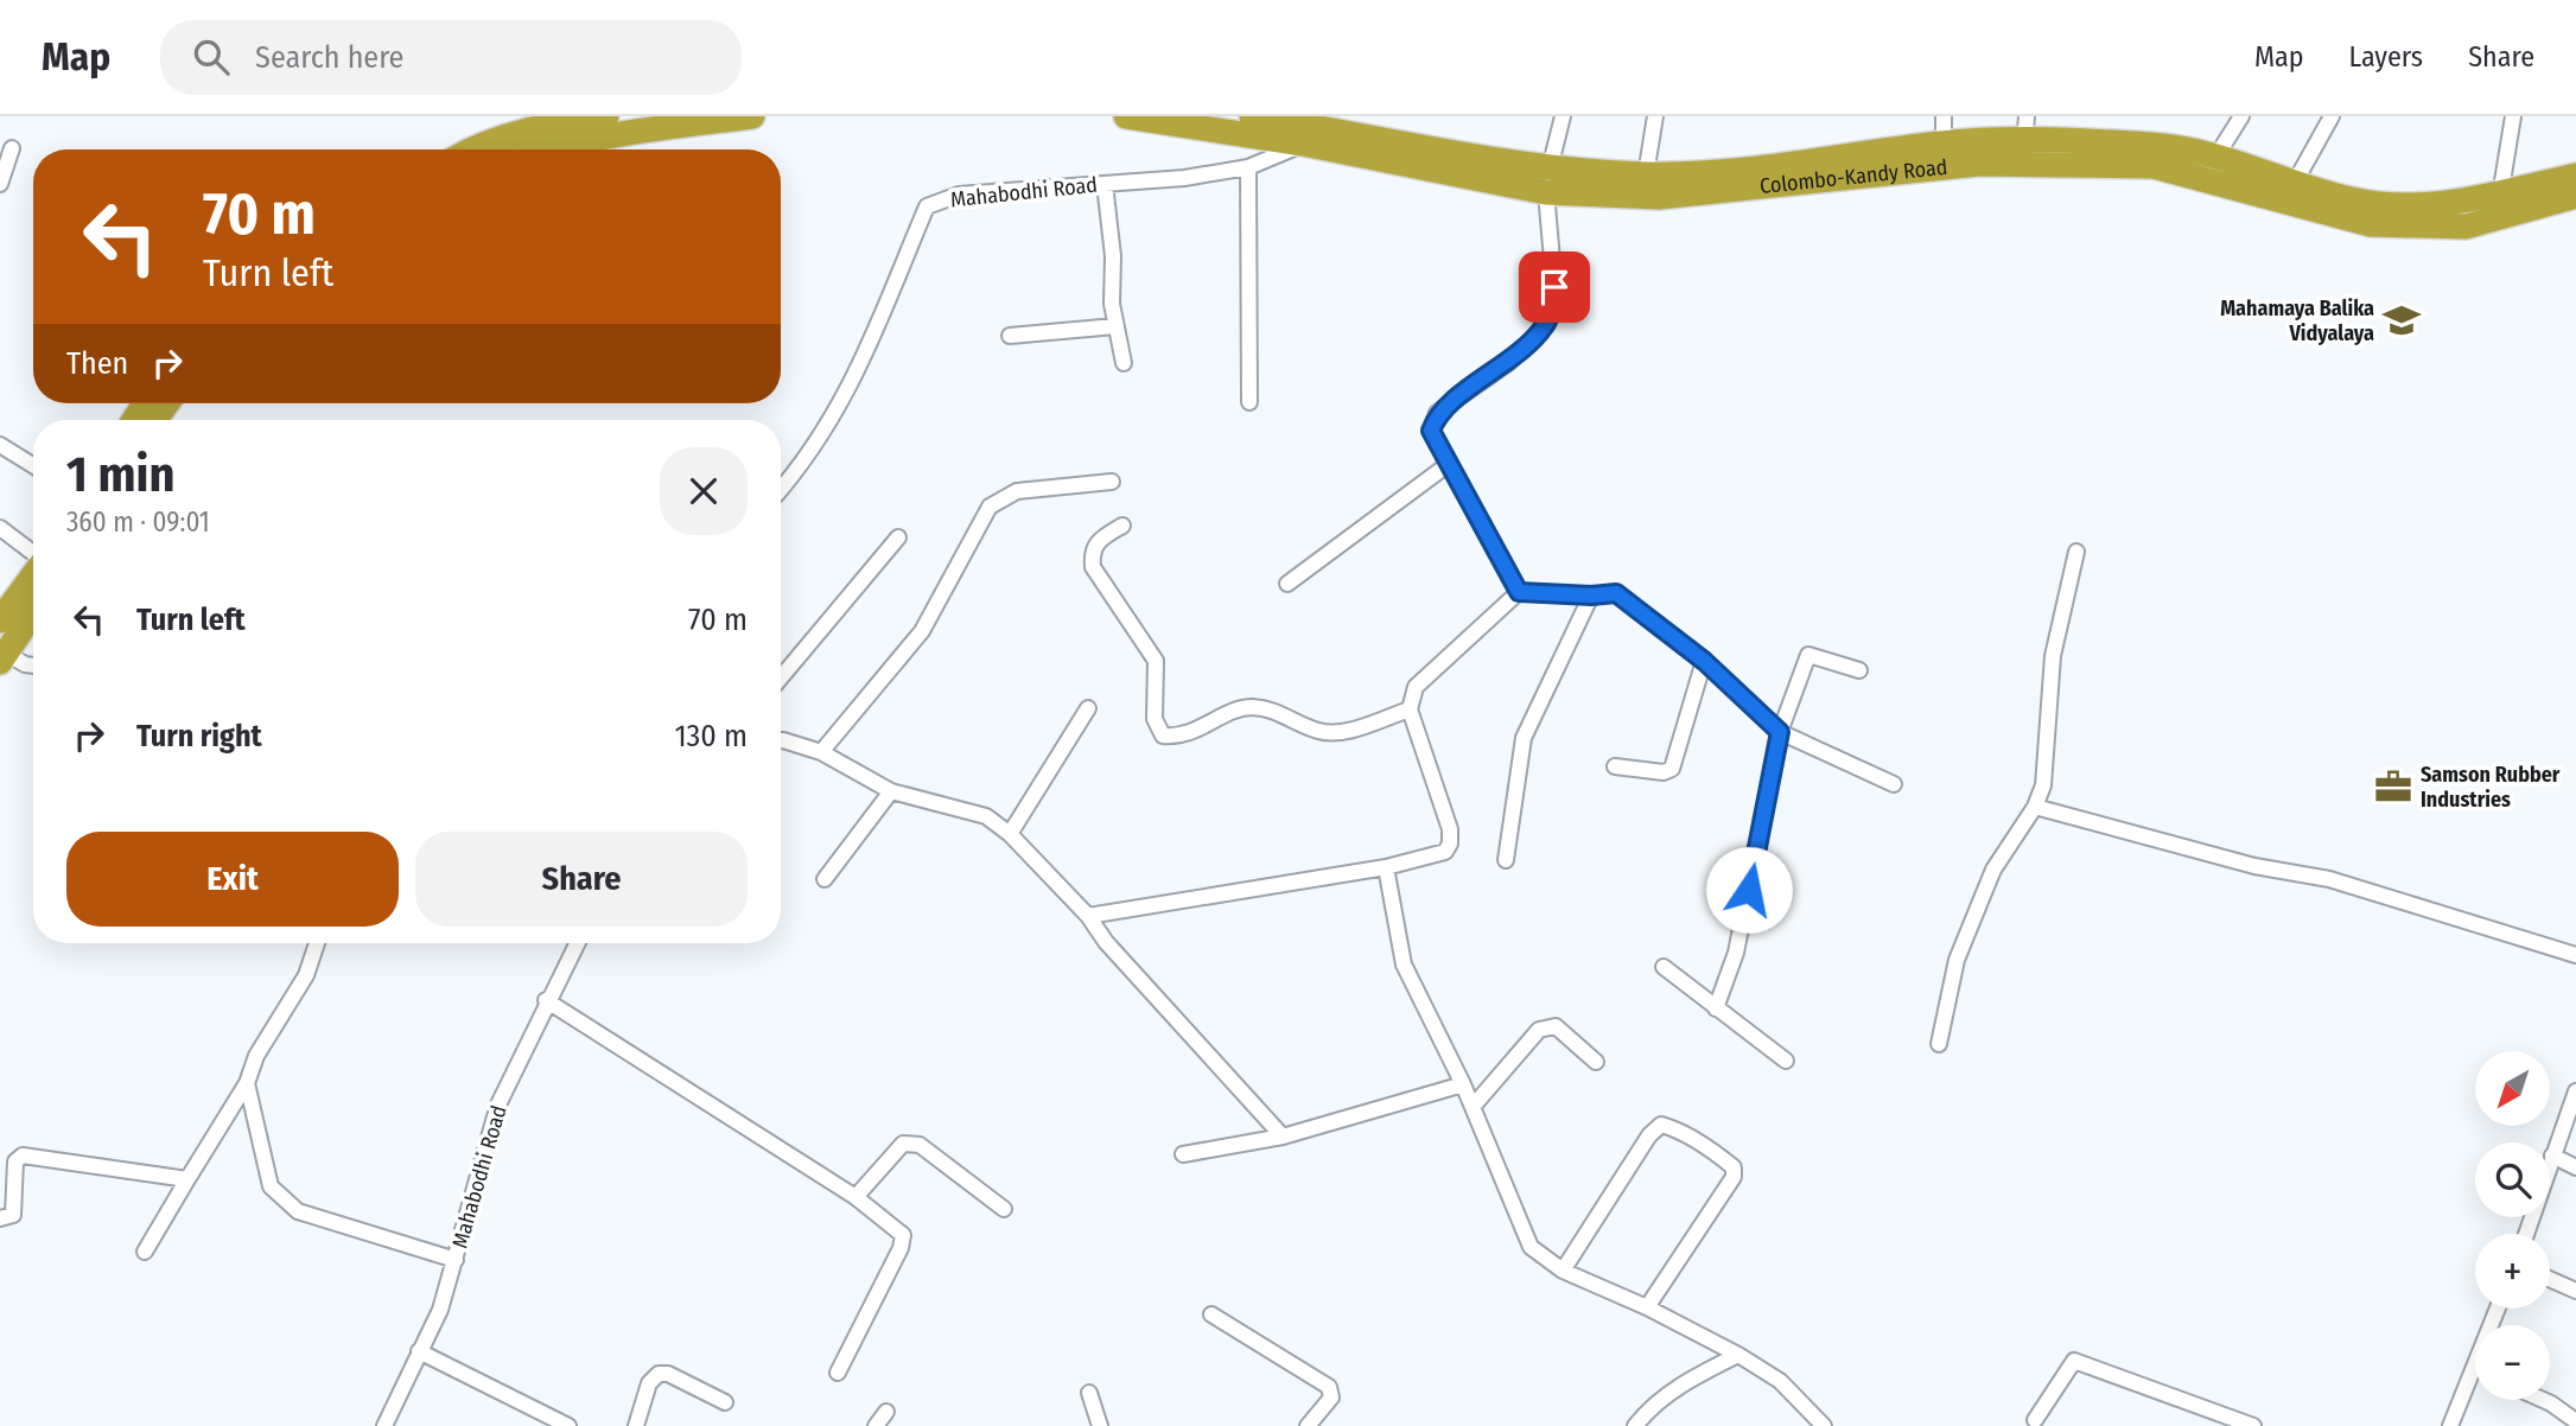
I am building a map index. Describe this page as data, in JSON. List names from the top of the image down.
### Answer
{
  "streets": {
    "highway": ["Colombo-Kandy Road"],
    "street": ["Mahabodhi Road"]
  },
  "crossings": [
    ["Colombo-Kandy Road", "Mahabodhi Road"]
  ],
  "places": {
    "school or university": ["Mahamaya Balika Vidyalaya"],
    "office": ["Samson Rubber Industries"]
  },
  "north": "bottom left",
  "page": {
    "header": "Map",
    "search": "Search here",
    "nav": ["Map", "Layers", "Share"],
    "turn": ["70 m", "Turn left"],
    "then": "Then",
    "heading": ["1 min", "360 m · 09:01"],
    "list": [
      {
        "name": "Turn left",
        "value": "70 m"
      },
      {
        "name": "Turn right",
        "value": "130 m"
      }
    ],
    "buttons": ["Exit", "Share"],
    "map_buttons": ["+", "−"]
  }
}
